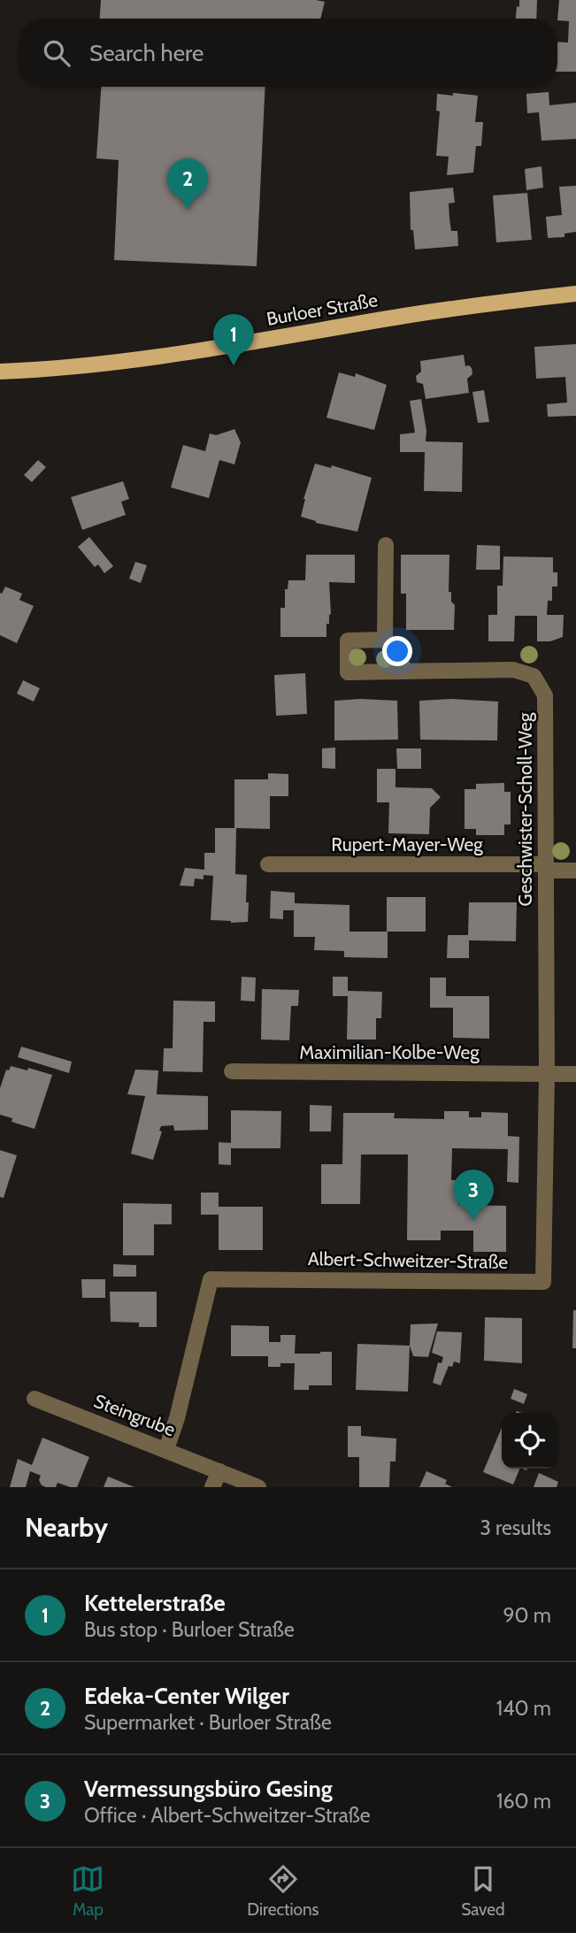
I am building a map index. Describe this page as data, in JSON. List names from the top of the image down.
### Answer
{
  "streets": {
    "main road": ["Burloer Straße"],
    "street": [
      "Geschwister-Scholl-Weg",
      "Rupert-Mayer-Weg",
      "Maximilian-Kolbe-Weg",
      "Albert-Schweitzer-Straße",
      "Steingrube"
    ]
  },
  "crossings": [
    ["Geschwister-Scholl-Weg", "Rupert-Mayer-Weg"],
    ["Geschwister-Scholl-Weg", "Maximilian-Kolbe-Weg"],
    ["Geschwister-Scholl-Weg", "Albert-Schweitzer-Straße"],
    ["Maximilian-Kolbe-Weg", "Albert-Schweitzer-Straße"],
    ["Albert-Schweitzer-Straße", "Steingrube"]
  ],
  "page": {
    "search": "Search here",
    "pins": ["2", "1", "3"],
    "heading": ["Nearby", "3 results"],
    "list": [
      {
        "mark": "1",
        "name": "Kettelerstraße",
        "note": "Bus stop · Burloer Straße",
        "value": "90 m"
      },
      {
        "mark": "2",
        "name": "Edeka-Center Wilger",
        "note": "Supermarket · Burloer Straße",
        "value": "140 m"
      },
      {
        "mark": "3",
        "name": "Vermessungsbüro Gesing",
        "note": "Office · Albert-Schweitzer-Straße",
        "value": "160 m"
      }
    ],
    "nav": ["Map", "Directions", "Saved"]
  }
}
